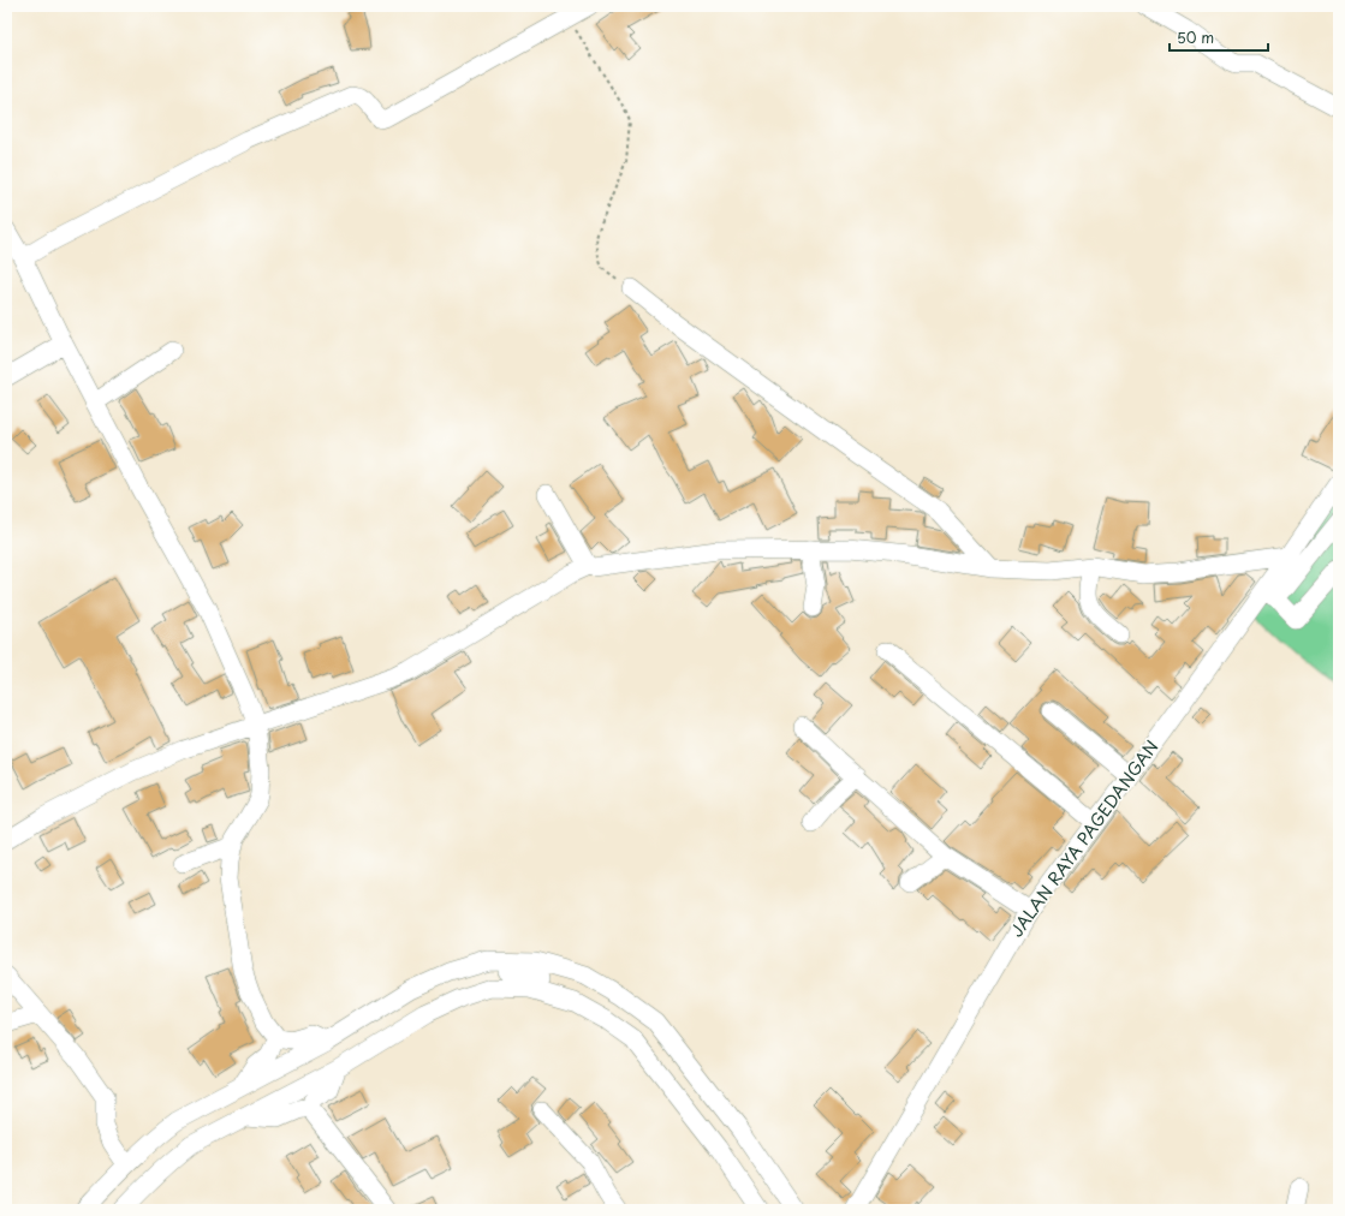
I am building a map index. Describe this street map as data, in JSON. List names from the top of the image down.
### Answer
{
  "streets": {
    "street": ["JALAN RAYA PAGEDANGAN"]
  },
  "scale_bar": "50 m"
}
